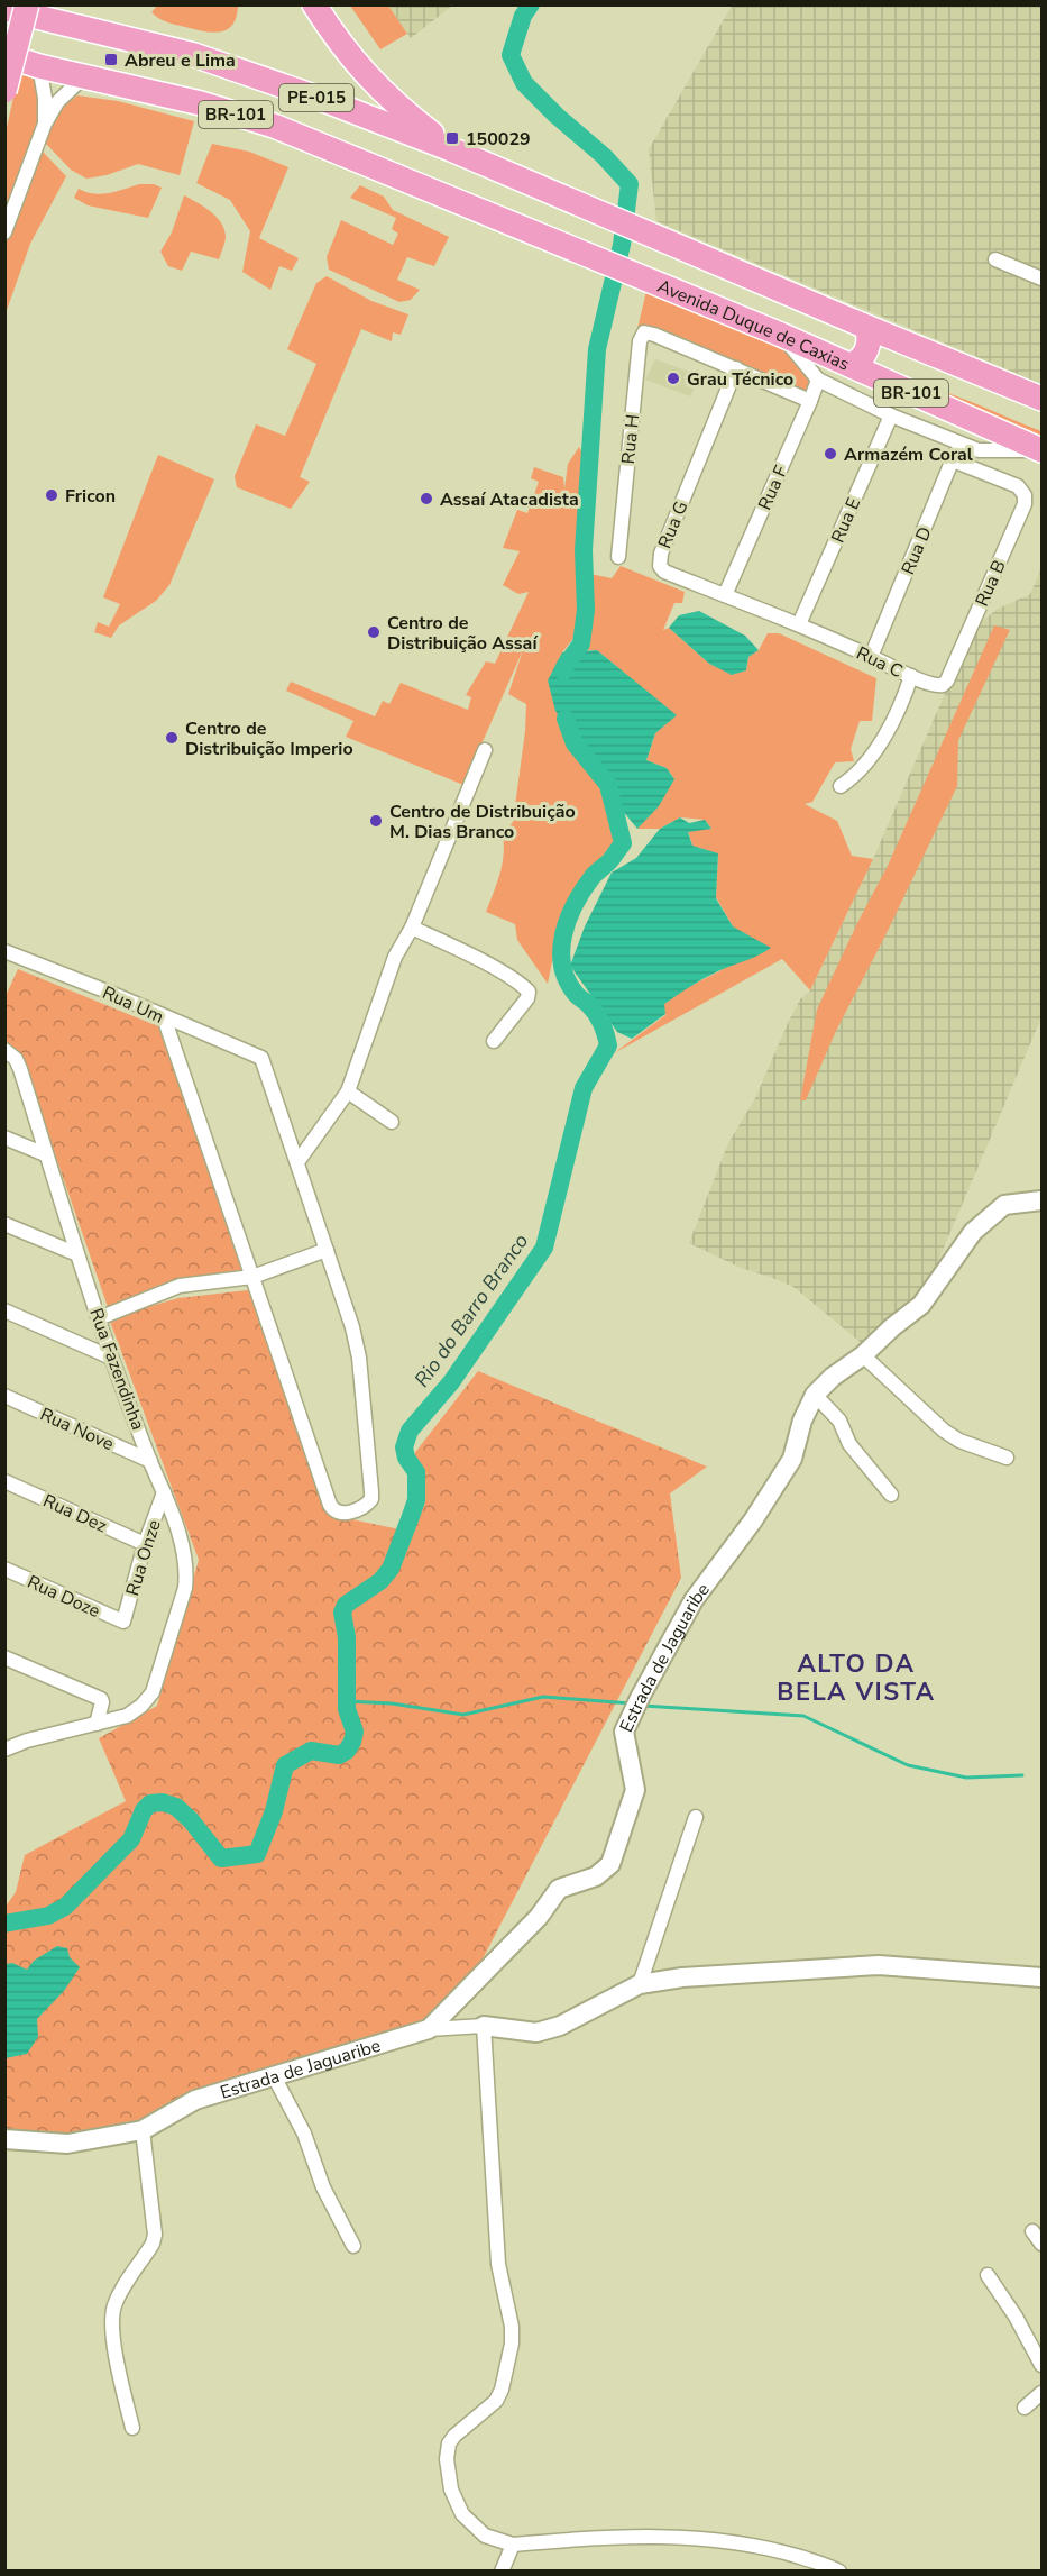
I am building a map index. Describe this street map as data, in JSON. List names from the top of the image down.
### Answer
{
  "streets": {
    "highway": ["PE-015", "BR-101", "Avenida Duque de Caxias"],
    "street": [
      "Rua H",
      "Rua F",
      "Rua E",
      "Rua G",
      "Rua D",
      "Rua B",
      "Rua C",
      "Rua Um",
      "Rua Fazendinha",
      "Rua Nove",
      "Rua Dez",
      "Rua Onze",
      "Rua Doze",
      "Estrada de Jaguaribe"
    ]
  },
  "crossings": [
    ["PE-015", "BR-101"],
    ["BR-101", "Avenida Duque de Caxias"],
    ["BR-101", "Rua F"],
    ["BR-101", "Rua E"],
    ["BR-101", "Rua D"],
    ["Rua H", "Rua G"],
    ["Rua F", "Rua G"],
    ["Rua E", "Rua G"],
    ["Rua E", "Rua C"],
    ["Rua G", "Rua C"],
    ["Rua D", "Rua B"],
    ["Rua D", "Rua C"],
    ["Rua B", "Rua C"],
    ["Rua Fazendinha", "Rua Nove"],
    ["Rua Fazendinha", "Rua Onze"],
    ["Rua Dez", "Rua Onze"],
    ["Rua Onze", "Rua Doze"]
  ],
  "districts": ["ALTO DA BELA VISTA"],
  "water": ["Rio do Barro Branco"],
  "places": {
    "transit": ["Abreu e Lima", "150029"],
    "other": [
      "Grau Técnico",
      "Armazém Coral",
      "Fricon",
      "Assaí Atacadista",
      "Centro de Distribuição Assaí",
      "Centro de Distribuição Imperio",
      "Centro de Distribuição M. Dias Branco"
    ]
  }
}
